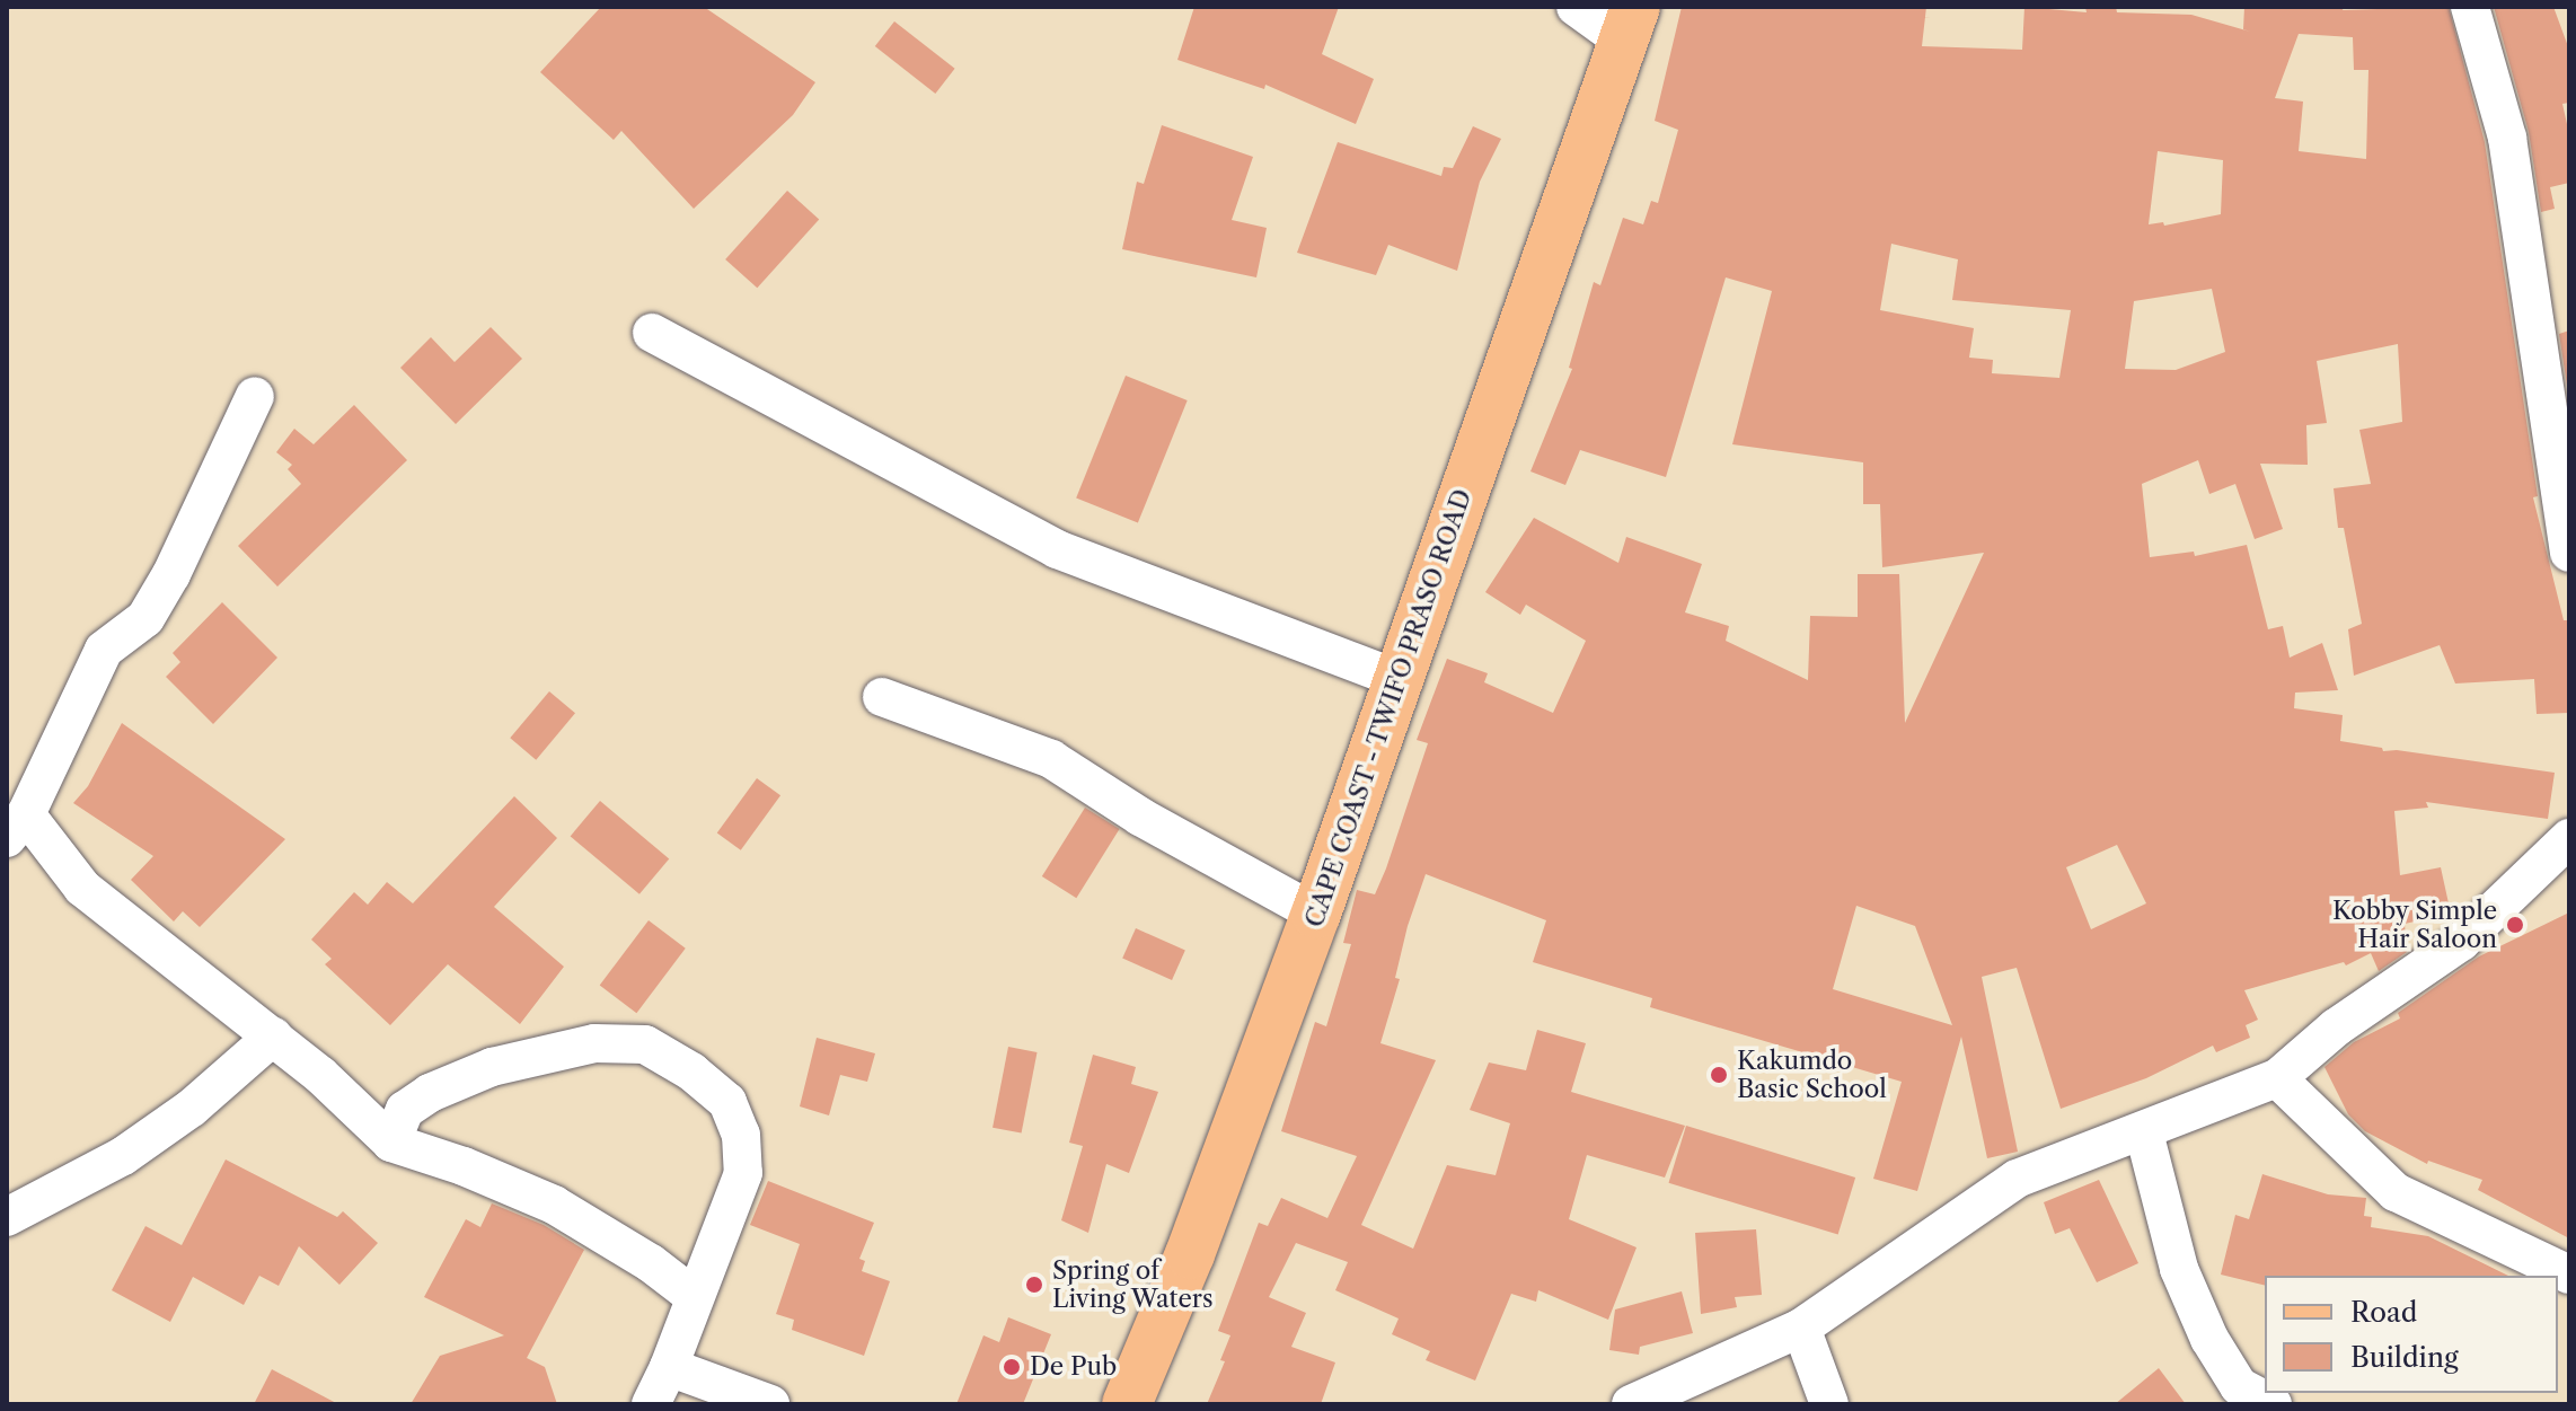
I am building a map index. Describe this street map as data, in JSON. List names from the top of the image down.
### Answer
{
  "streets": {
    "main road": ["CAPE COAST - TWIFO PRASO ROAD"]
  },
  "places": [
    "Kobby Simple Hair Saloon",
    "Kakumdo Basic School",
    "Spring of Living Waters",
    "De Pub"
  ],
  "legend": ["Road", "Building"]
}
